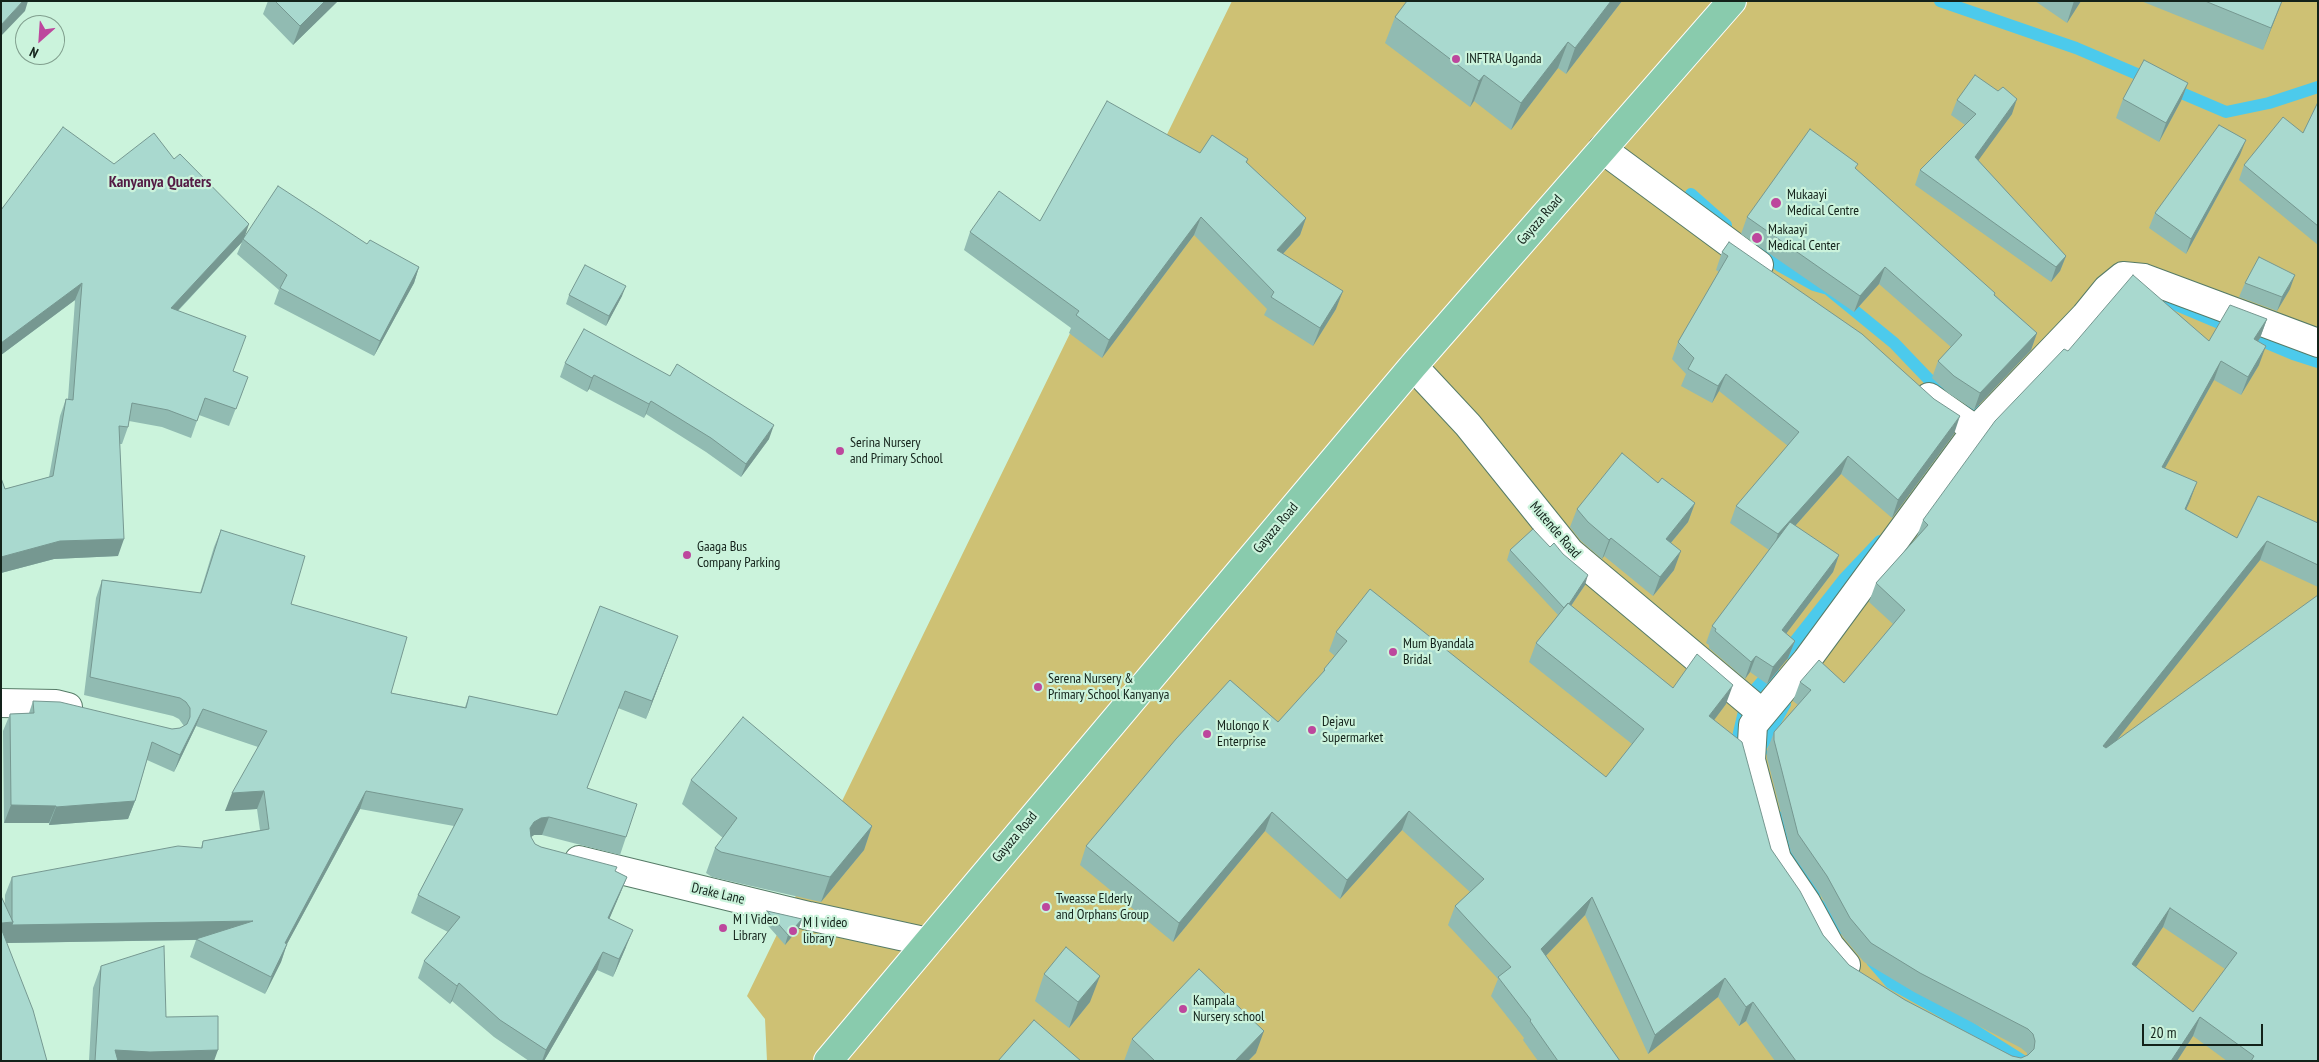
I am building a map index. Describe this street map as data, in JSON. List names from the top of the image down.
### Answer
{
  "streets": {
    "main road": ["Gayaza Road"],
    "street": ["Mutende Road", "Drake Lane"]
  },
  "crossings": [
    ["Gayaza Road", "Mutende Road"],
    ["Gayaza Road", "Drake Lane"]
  ],
  "districts": ["Kanyanya Quaters"],
  "places": [
    "INFTRA Uganda",
    "Mukaayi Medical Centre",
    "Makaayi Medical Center",
    "Serina Nursery and Primary School",
    "Gaaga Bus Company Parking",
    "Mum Byandala Bridal",
    "Serena Nursery & Primary School Kanyanya",
    "Dejavu Supermarket",
    "Mulongo K Enterprise",
    "Tweasse Elderly and Orphans Group",
    "M I Video Library",
    "M I video library",
    "Kampala Nursery school"
  ],
  "scale_bar": "20 m",
  "north": "bottom left"
}
